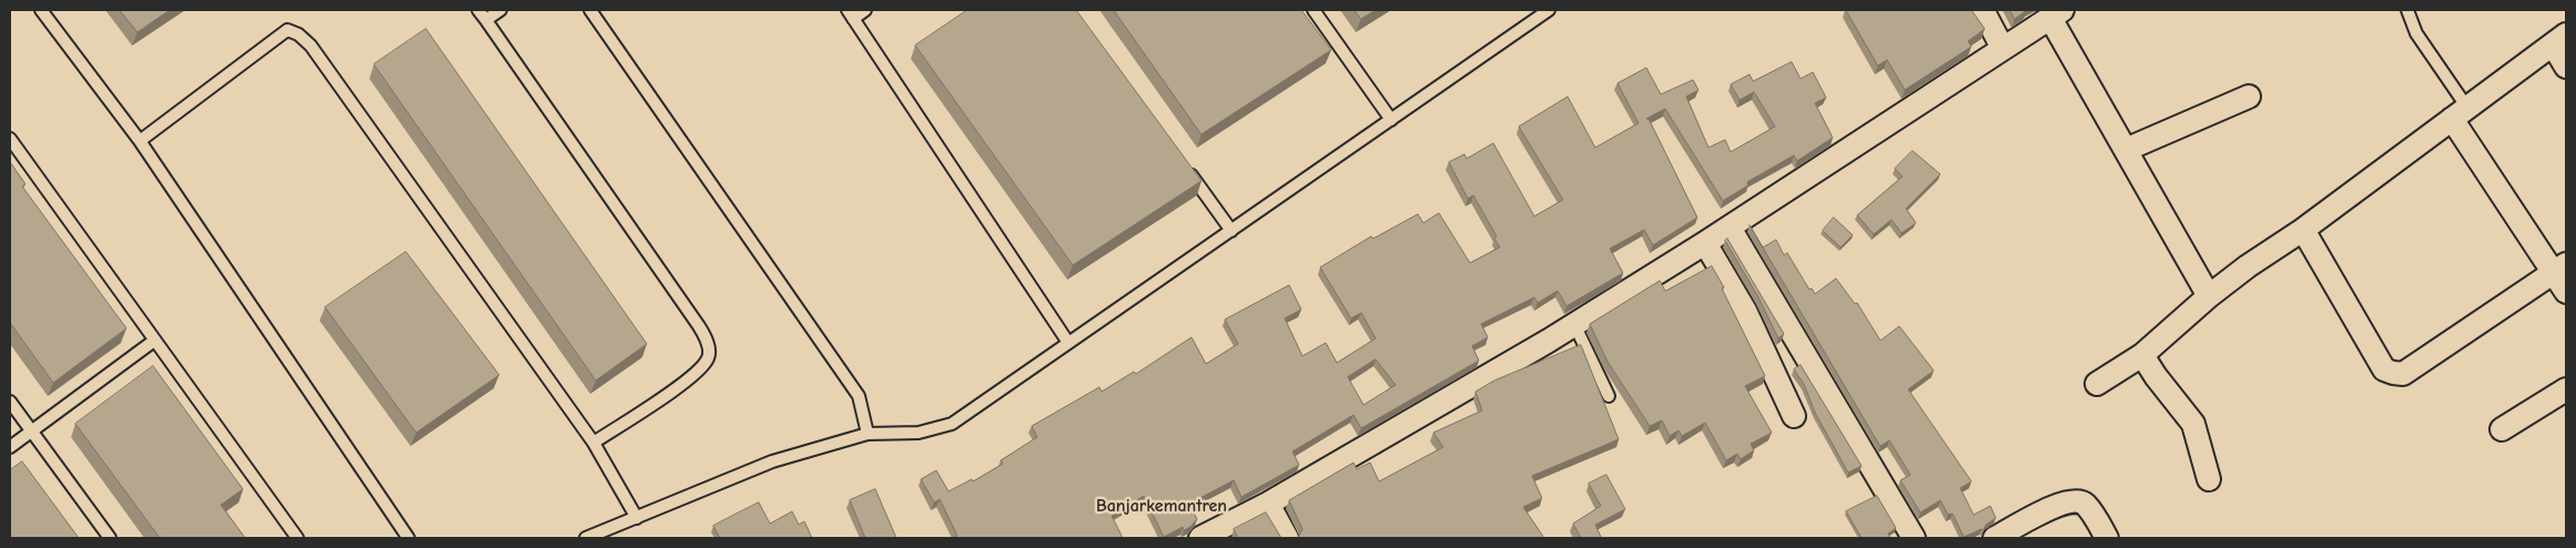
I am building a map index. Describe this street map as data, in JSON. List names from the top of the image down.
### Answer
{
  "districts": ["Banjarkemantren"]
}
